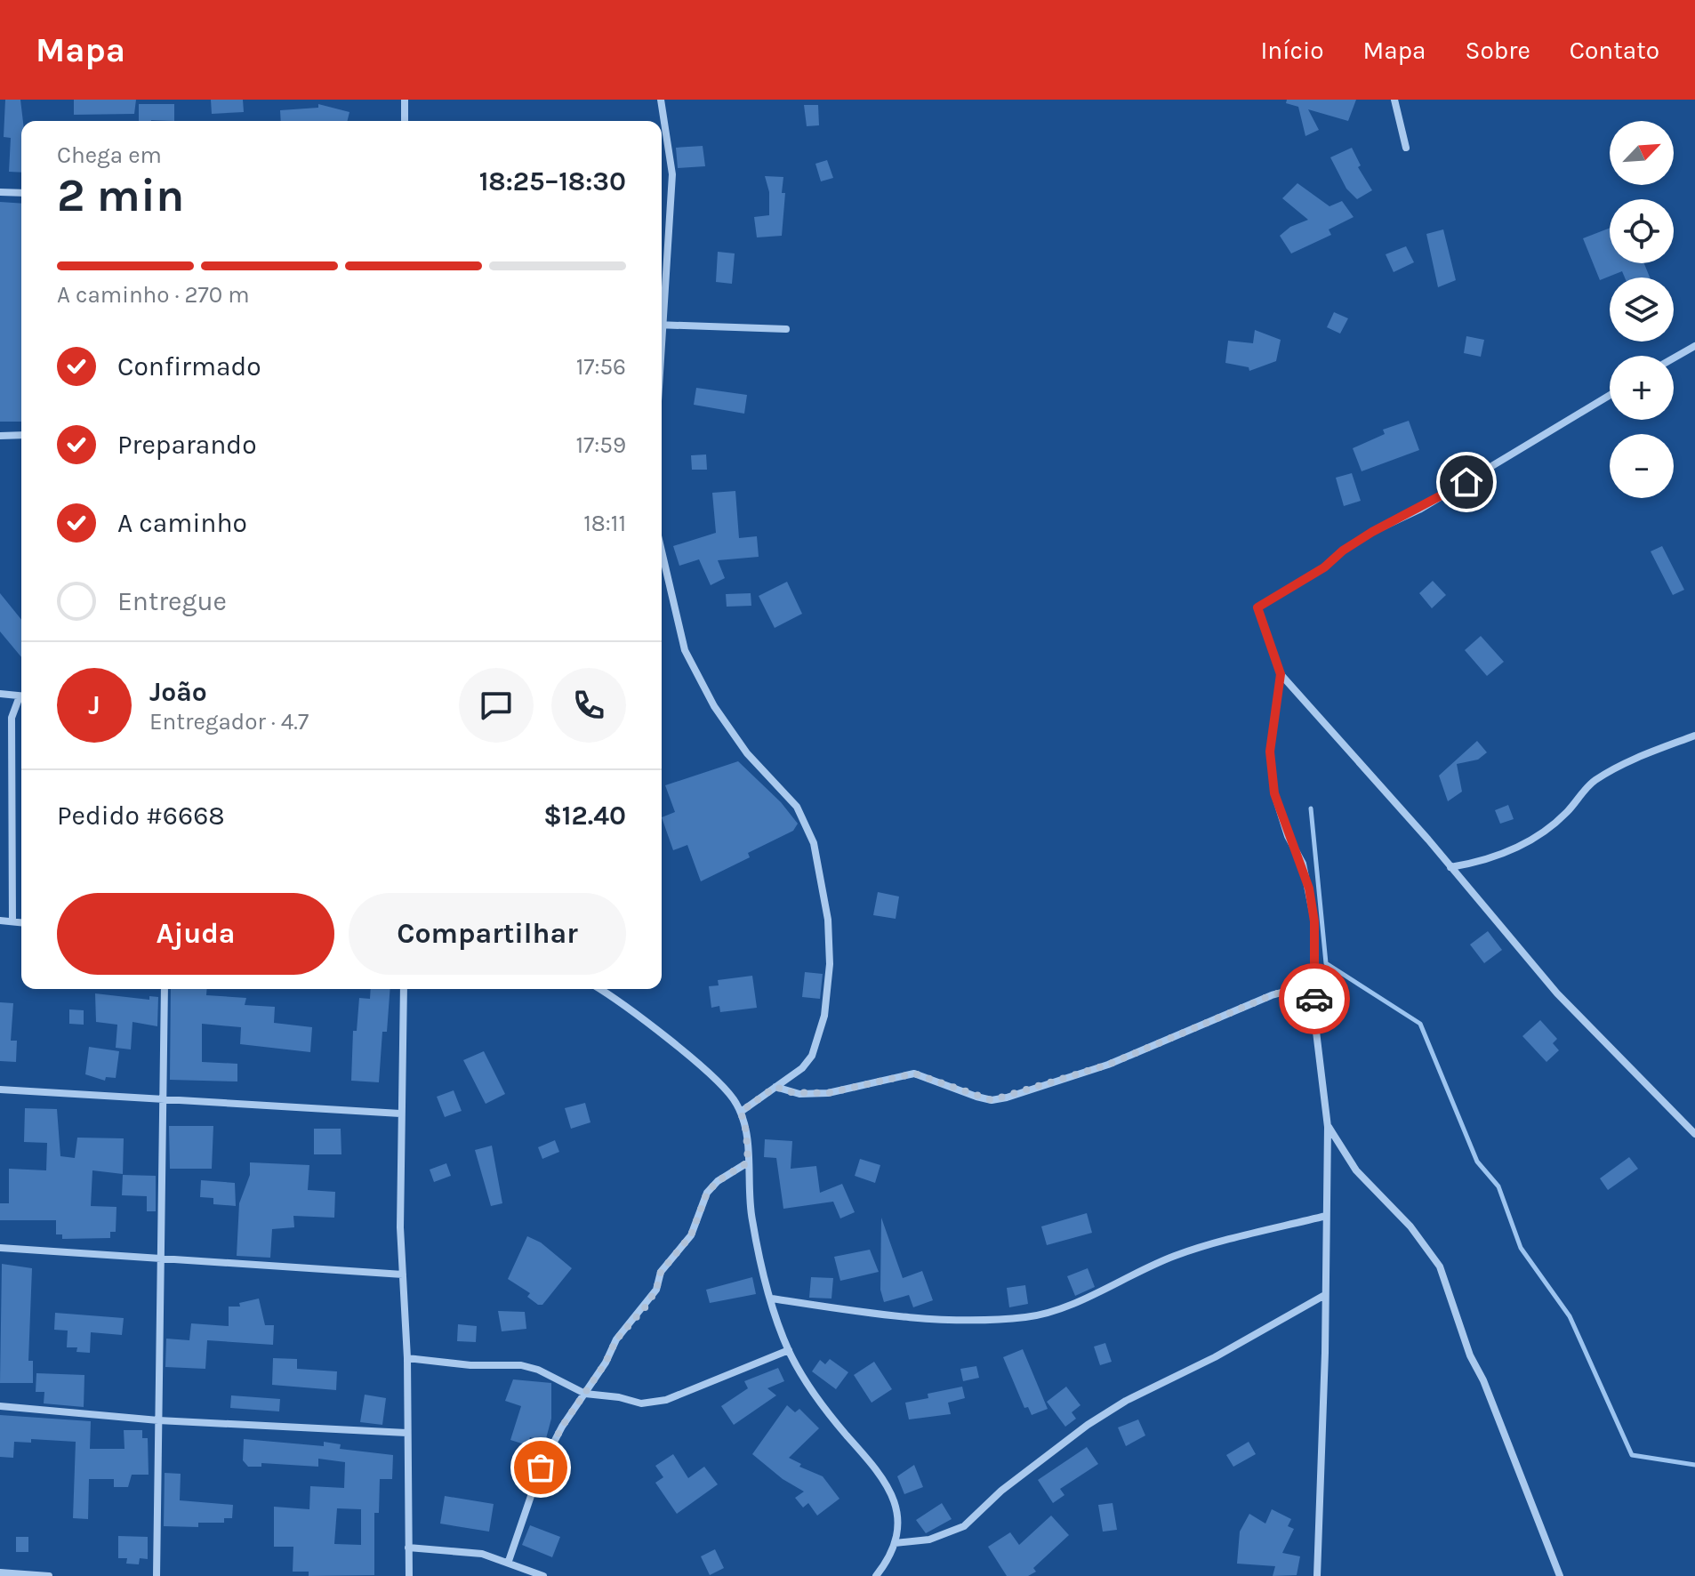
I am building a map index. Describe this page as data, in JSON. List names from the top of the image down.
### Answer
{
  "north": "top right",
  "page": {
    "header": "Mapa",
    "nav": [
      "Início",
      "Mapa",
      "Sobre",
      "Contato"
    ],
    "map_buttons": ["+", "−"],
    "heading": ["2 min", "Chega em", "18:25–18:30"],
    "panel": [
      "João",
      "Entregador · 4.7",
      "Pedido #6668",
      "$12.40"
    ],
    "bar": "A caminho · 270 m",
    "list": [
      ["Confirmado", "17:56"],
      ["Preparando", "17:59"],
      ["A caminho", "18:11"],
      "Entregue"
    ],
    "round": "J",
    "buttons": ["Ajuda", "Compartilhar"]
  }
}
